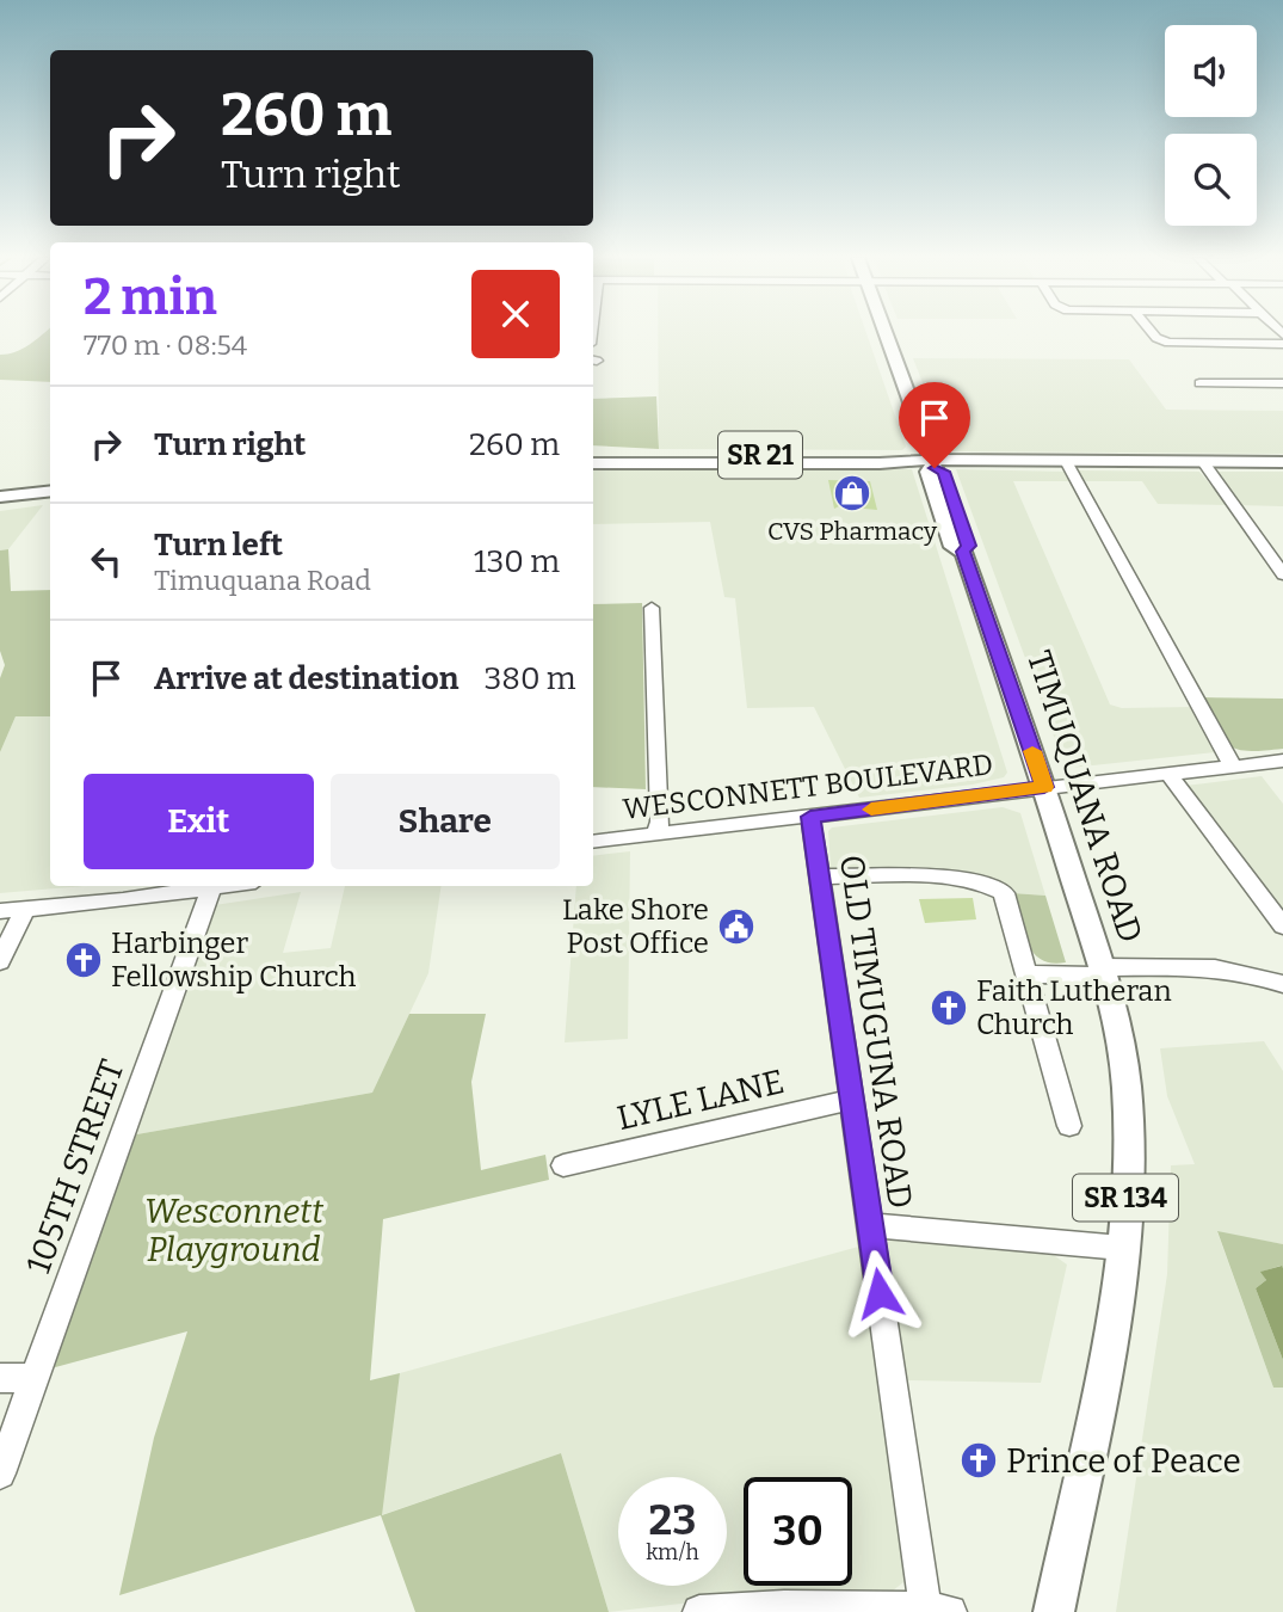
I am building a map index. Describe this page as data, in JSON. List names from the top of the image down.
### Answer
{
  "streets": {
    "main road": ["SR 21", "TIMUQUANA ROAD", "SR 134"],
    "street": [
      "WESCONNETT BOULEVARD",
      "OLD TIMUGUNA ROAD",
      "LYLE LANE",
      "105TH STREET"
    ]
  },
  "crossings": [
    ["SR 21", "TIMUQUANA ROAD"],
    ["WESCONNETT BOULEVARD", "TIMUQUANA ROAD"],
    ["WESCONNETT BOULEVARD", "OLD TIMUGUNA ROAD"],
    ["OLD TIMUGUNA ROAD", "LYLE LANE"]
  ],
  "parks": ["Wesconnett Playground"],
  "places": {
    "shop": ["CVS Pharmacy"],
    "public building": ["Lake Shore Post Office"],
    "church": ["Harbinger Fellowship Church", "Faith Lutheran Church", "Prince of Peace"]
  },
  "page": {
    "turn": ["260 m", "Turn right"],
    "heading": ["2 min", "770 m · 08:54"],
    "list": [
      {
        "name": "Turn right",
        "value": "260 m"
      },
      {
        "name": "Turn left",
        "note": "Timuquana Road",
        "value": "130 m"
      },
      {
        "name": "Arrive at destination",
        "value": "380 m"
      }
    ],
    "buttons": ["Exit", "Share"],
    "speed": "23 km/h",
    "limit": "30"
  }
}
